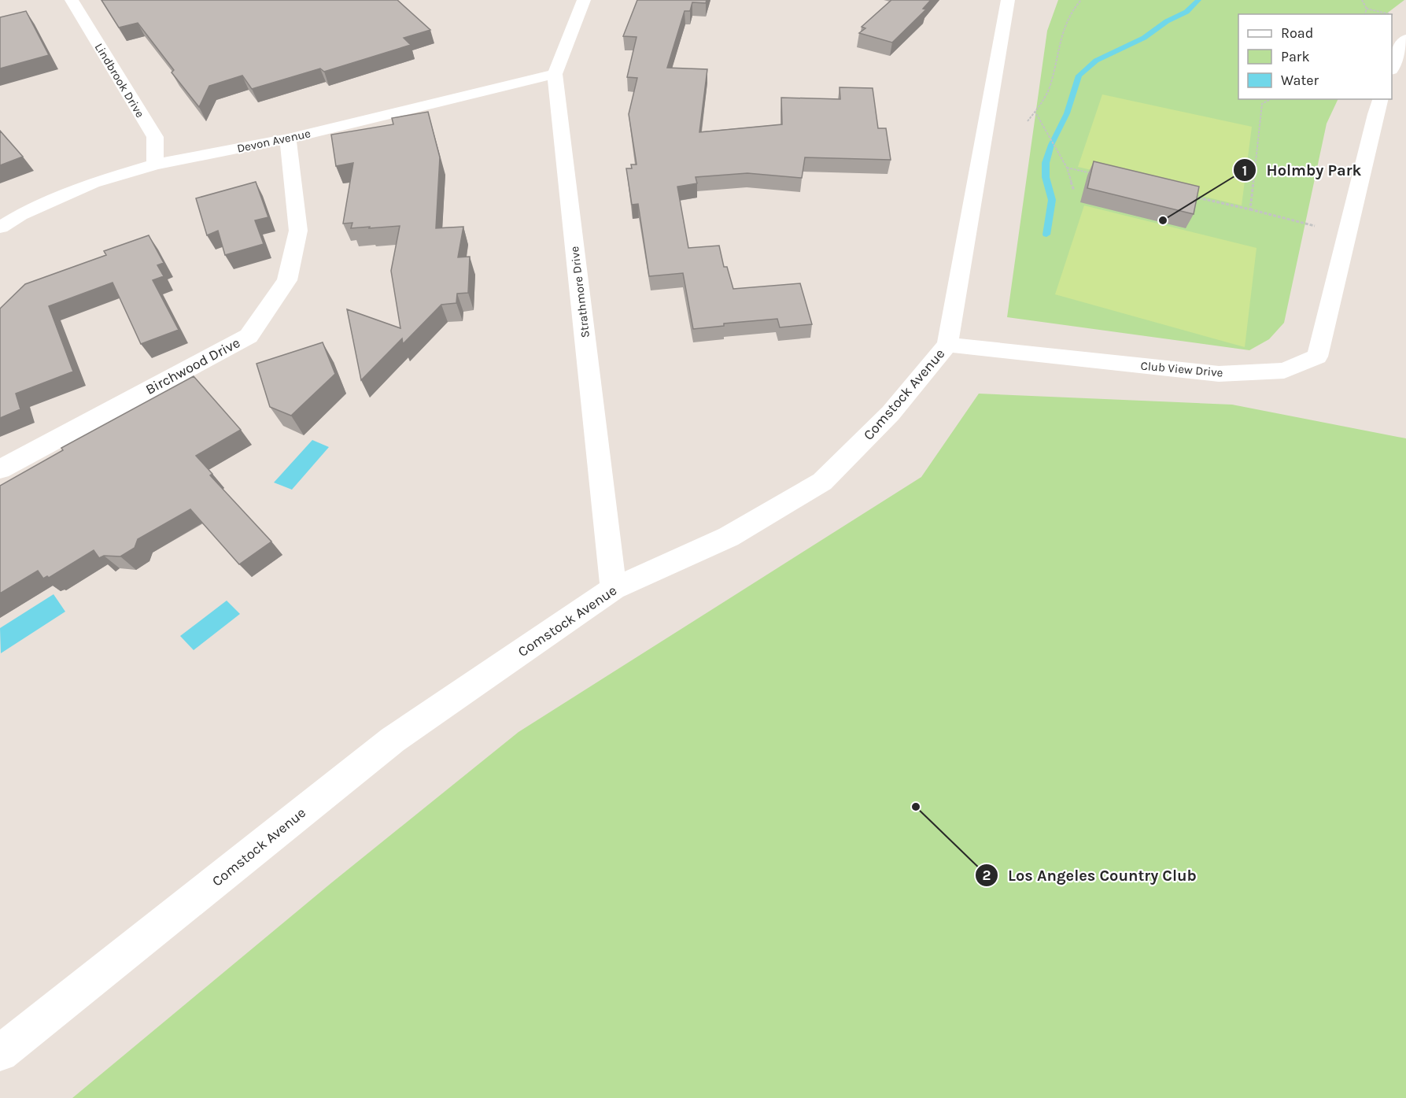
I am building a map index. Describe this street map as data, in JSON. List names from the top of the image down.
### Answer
{
  "streets": {
    "street": [
      "Lindbrook Drive",
      "Devon Avenue",
      "Strathmore Drive",
      "Birchwood Drive",
      "Club View Drive",
      "Comstock Avenue"
    ]
  },
  "crossings": [
    ["Lindbrook Drive", "Devon Avenue"],
    ["Devon Avenue", "Strathmore Drive"],
    ["Devon Avenue", "Birchwood Drive"],
    ["Strathmore Drive", "Comstock Avenue"],
    ["Club View Drive", "Comstock Avenue"]
  ],
  "places": ["Holmby Park", "Los Angeles Country Club"],
  "legend": ["Road", "Park", "Water"]
}
